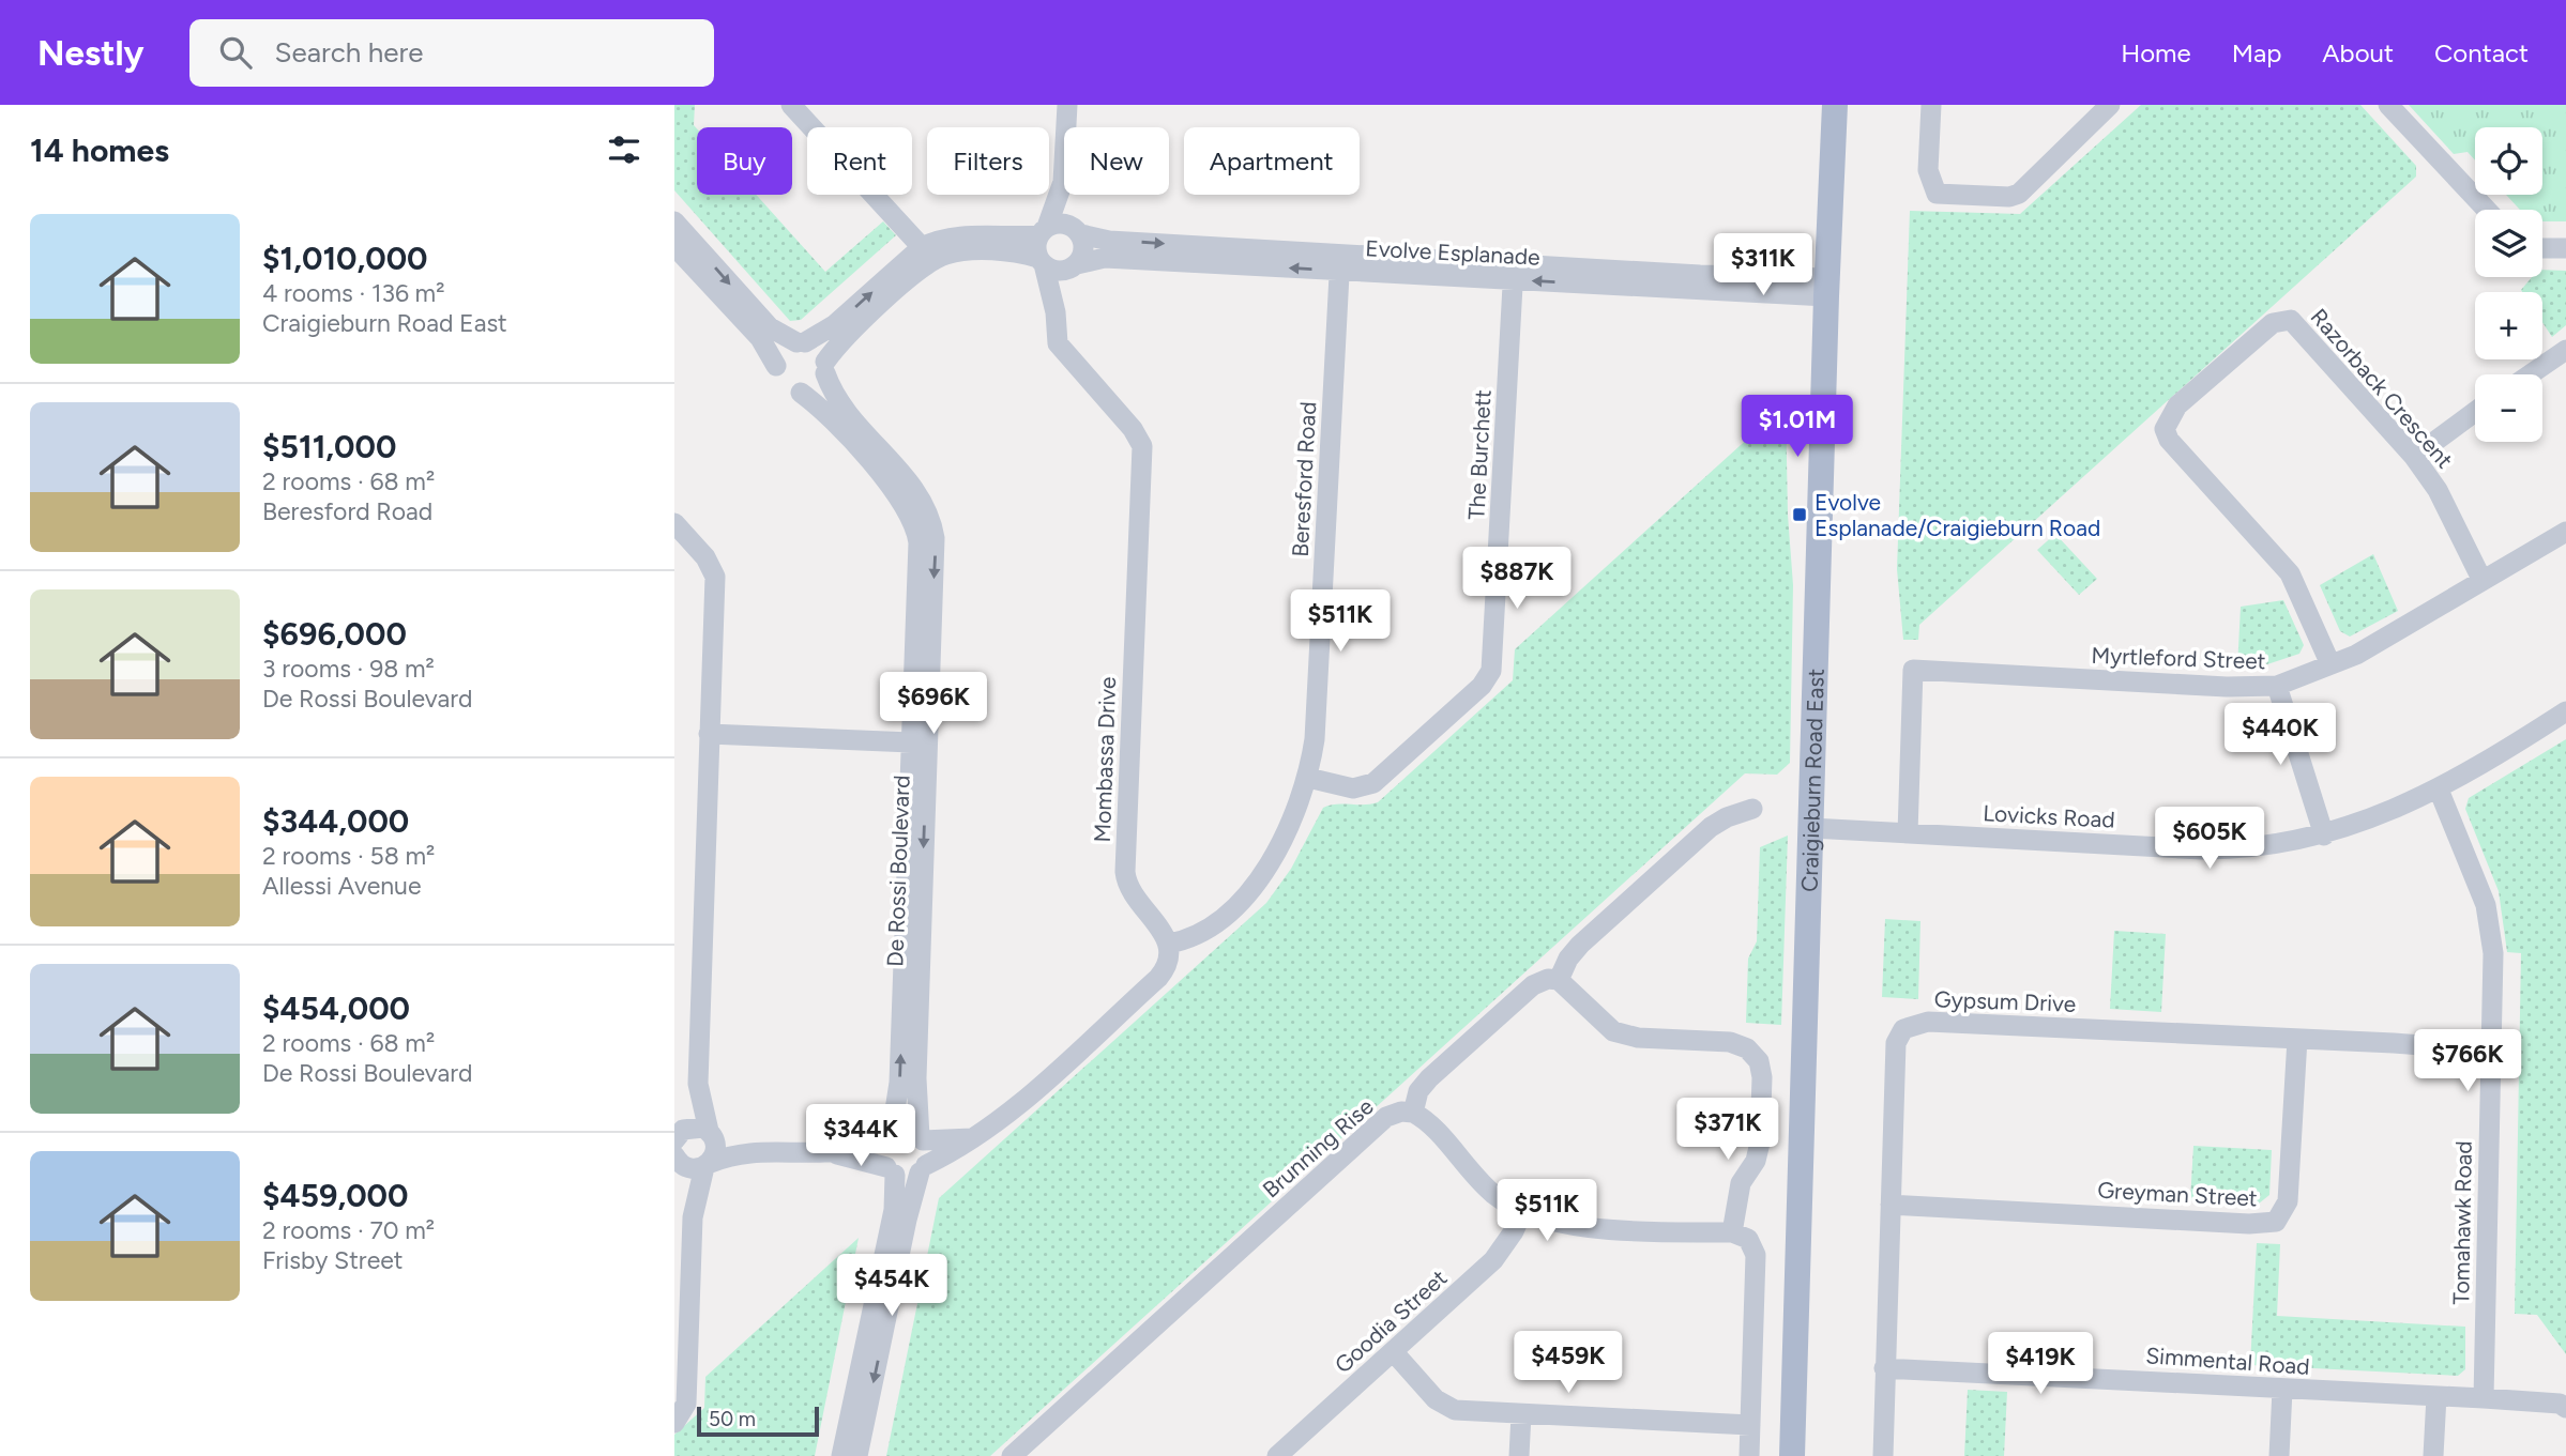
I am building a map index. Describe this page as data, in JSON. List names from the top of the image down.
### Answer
{
  "streets": {
    "main road": ["Craigieburn Road East"],
    "street": [
      "Evolve Esplanade",
      "Razorback Crescent",
      "The Burchett",
      "Beresford Road",
      "Myrtleford Street",
      "Mombassa Drive",
      "Lovicks Road",
      "De Rossi Boulevard",
      "Gypsum Drive",
      "Brunning Rise",
      "Greyman Street",
      "Tomahawk Road",
      "Goodia Street",
      "Simmental Road"
    ]
  },
  "crossings": [
    ["Evolve Esplanade", "The Burchett"],
    ["Evolve Esplanade", "Beresford Road"],
    ["Evolve Esplanade", "Mombassa Drive"],
    ["Evolve Esplanade", "Craigieburn Road East"],
    ["Razorback Crescent", "Myrtleford Street"],
    ["The Burchett", "Beresford Road"],
    ["Beresford Road", "Mombassa Drive"],
    ["Myrtleford Street", "Lovicks Road"],
    ["Craigieburn Road East", "Lovicks Road"],
    ["Lovicks Road", "Tomahawk Road"],
    ["Gypsum Drive", "Greyman Street"],
    ["Gypsum Drive", "Tomahawk Road"],
    ["Gypsum Drive", "Simmental Road"],
    ["Tomahawk Road", "Simmental Road"]
  ],
  "places": {
    "transit": ["Evolve Esplanade/Craigieburn Road"]
  },
  "scale_bar": "50 m",
  "page": {
    "header": "Nestly",
    "search": "Search here",
    "nav": [
      "Home",
      "Map",
      "About",
      "Contact"
    ],
    "heading": "14 homes",
    "map_buttons": ["+", "−"],
    "chip": [
      "Buy",
      "Rent",
      "Filters",
      "New",
      "Apartment"
    ],
    "list": [
      {
        "name": "$1,010,000",
        "note": "4 rooms · 136 m² · Craigieburn Road East"
      },
      {
        "name": "$511,000",
        "note": "2 rooms · 68 m² · Beresford Road"
      },
      {
        "name": "$696,000",
        "note": "3 rooms · 98 m² · De Rossi Boulevard"
      },
      {
        "name": "$344,000",
        "note": "2 rooms · 58 m² · Allessi Avenue"
      },
      {
        "name": "$454,000",
        "note": "2 rooms · 68 m² · De Rossi Boulevard"
      },
      {
        "name": "$459,000",
        "note": "2 rooms · 70 m² · Frisby Street"
      }
    ],
    "price": [
      "$311K",
      "$1.01M",
      "$887K",
      "$511K",
      "$696K",
      "$440K",
      "$605K",
      "$766K",
      "$371K",
      "$344K",
      "$511K",
      "$454K",
      "$459K",
      "$419K"
    ],
    "scale": "50 m"
  }
}
